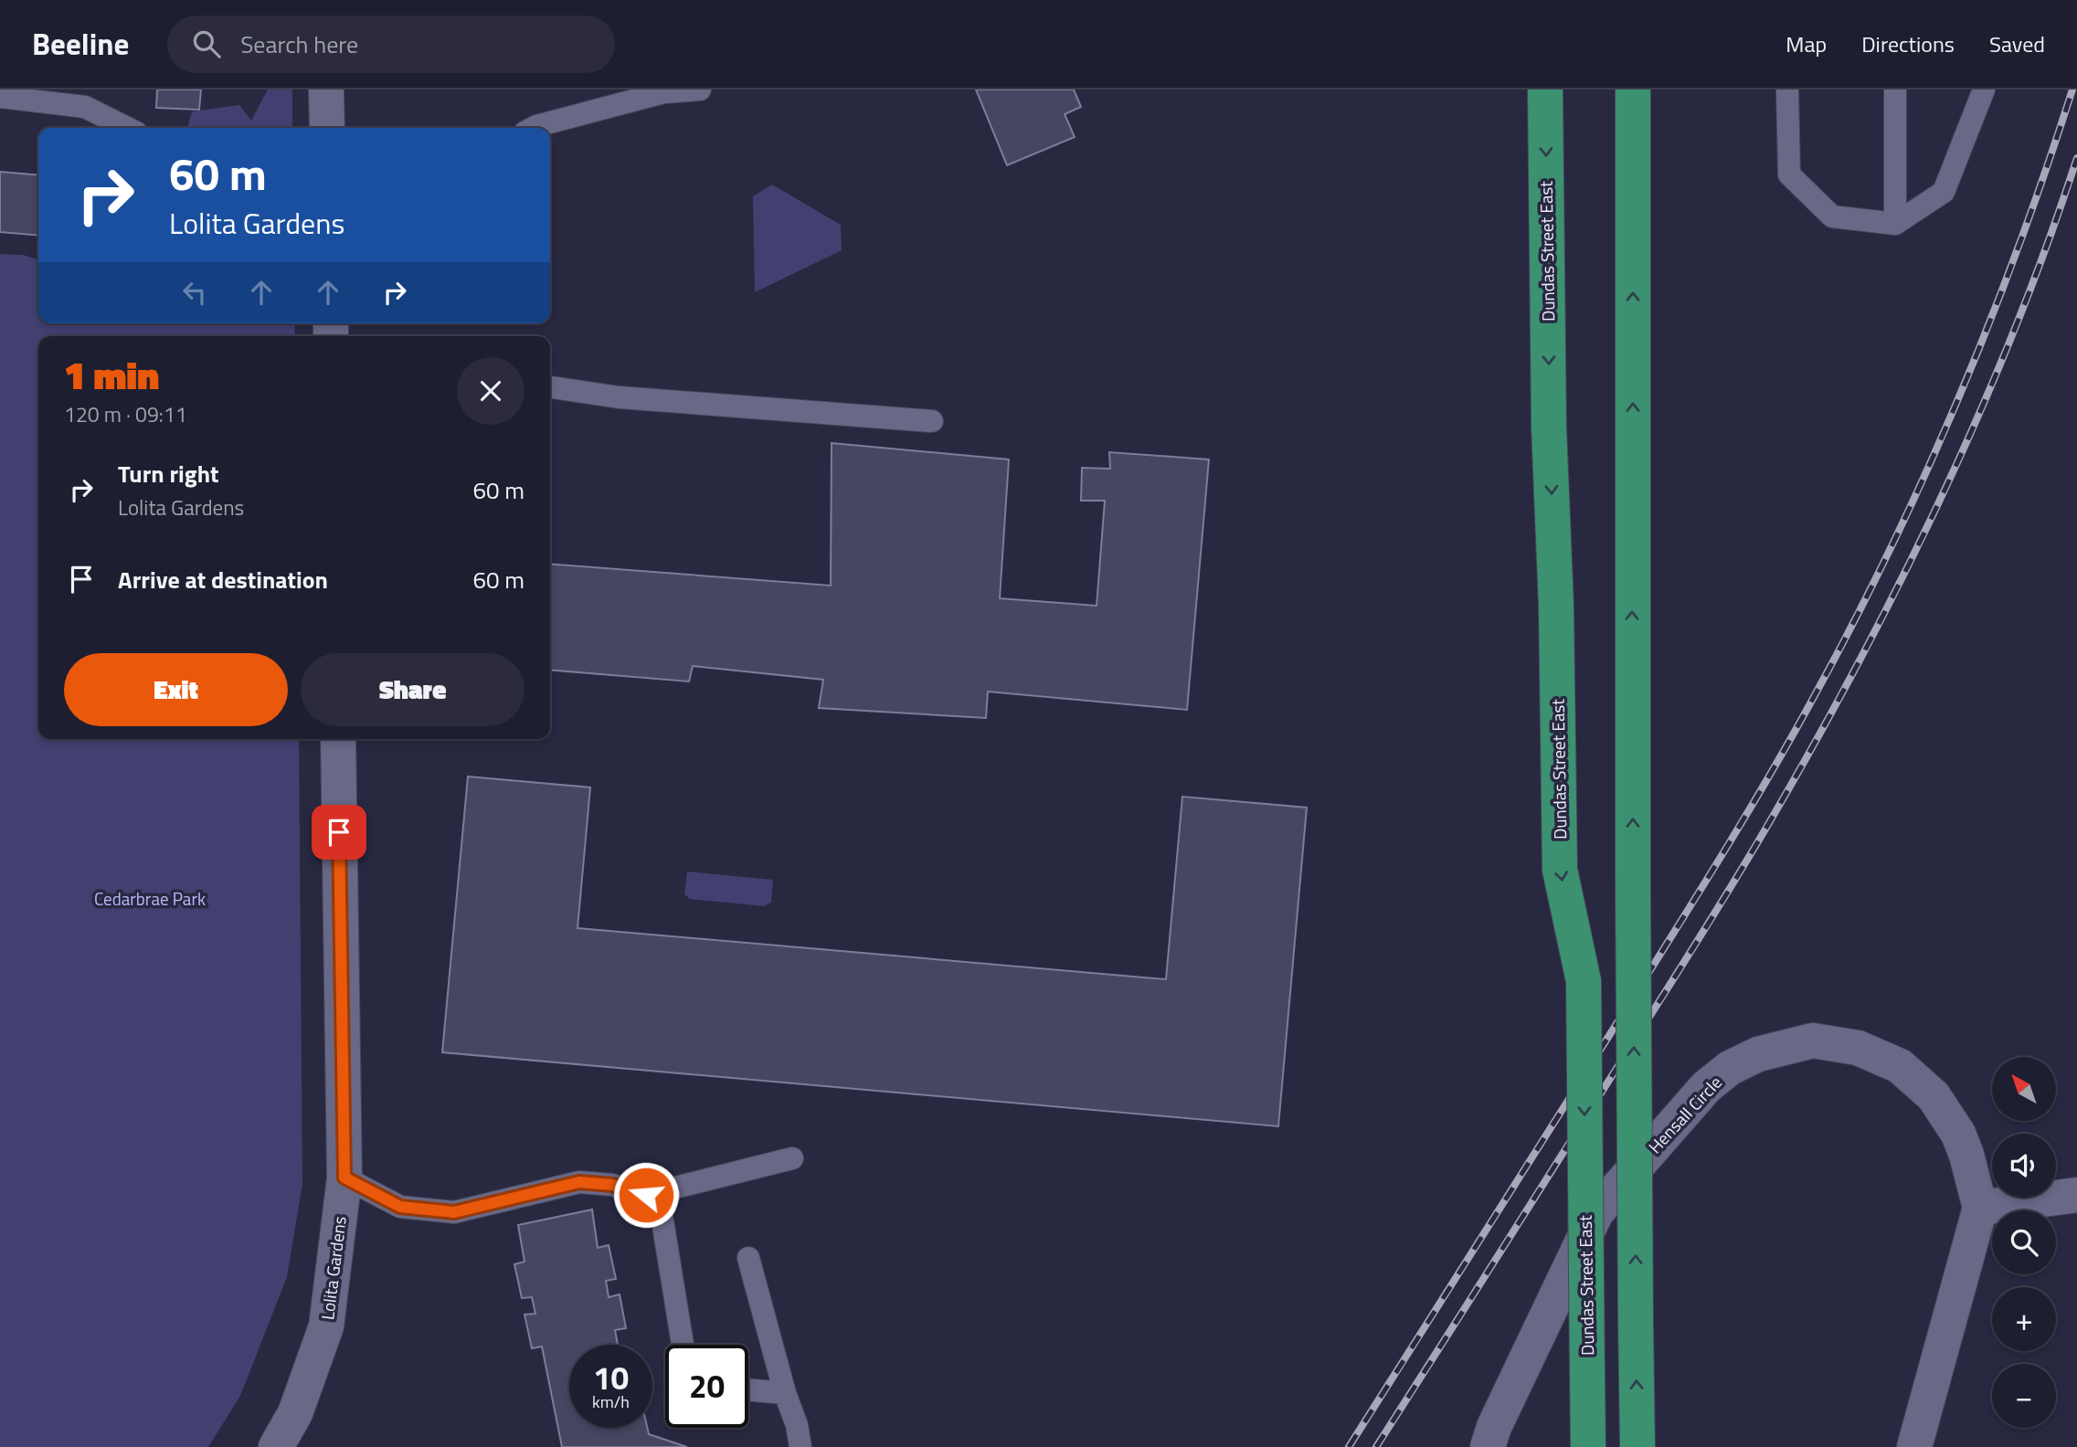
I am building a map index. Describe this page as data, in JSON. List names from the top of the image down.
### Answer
{
  "streets": {
    "main road": ["Dundas Street East"],
    "street": ["Hensall Circle", "Lolita Gardens"]
  },
  "parks": ["Cedarbrae Park"],
  "north": "top left",
  "page": {
    "header": "Beeline",
    "search": "Search here",
    "nav": ["Map", "Directions", "Saved"],
    "turn": ["60 m", "Lolita Gardens"],
    "heading": ["1 min", "120 m · 09:11"],
    "list": [
      {
        "name": "Turn right",
        "note": "Lolita Gardens",
        "value": "60 m"
      },
      {
        "name": "Arrive at destination",
        "value": "60 m"
      }
    ],
    "buttons": ["Exit", "Share"],
    "map_buttons": ["+", "−"],
    "speed": "10 km/h",
    "limit": "20"
  }
}
